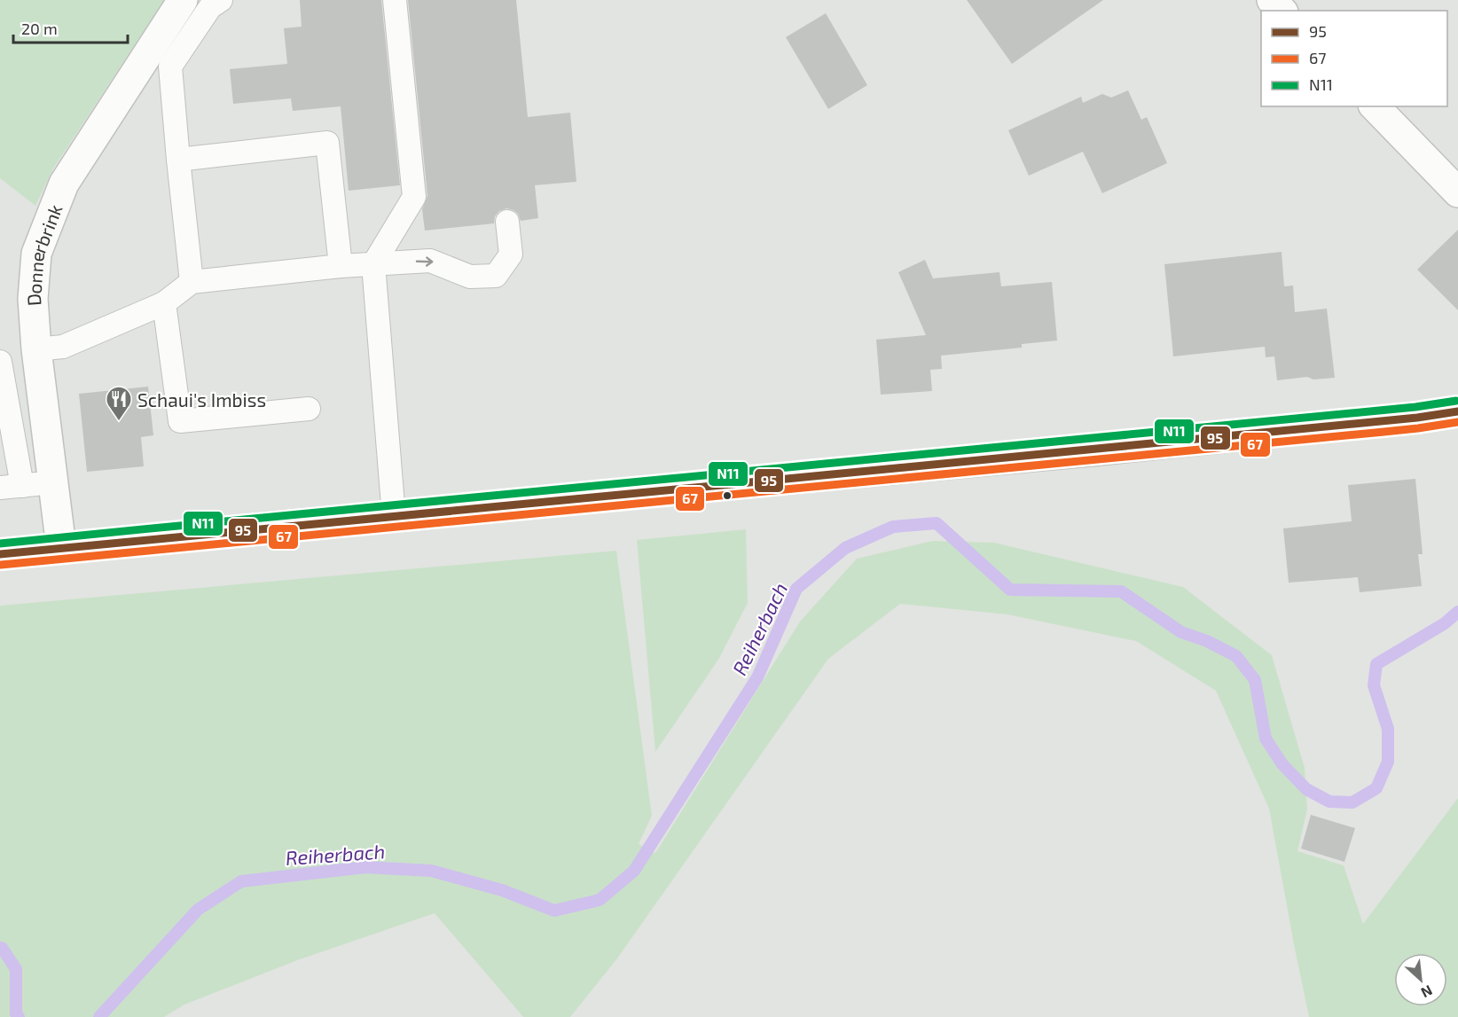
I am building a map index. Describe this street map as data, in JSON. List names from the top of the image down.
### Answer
{
  "streets": {
    "street": ["Donnerbrink"]
  },
  "water": ["Reiherbach"],
  "places": {
    "restaurant": ["Schaui's Imbiss"]
  },
  "lines": ["transit line N11", "transit line 95", "transit line 67"],
  "legend": ["95", "67", "N11"],
  "scale_bar": "20 m",
  "north": "bottom right"
}
